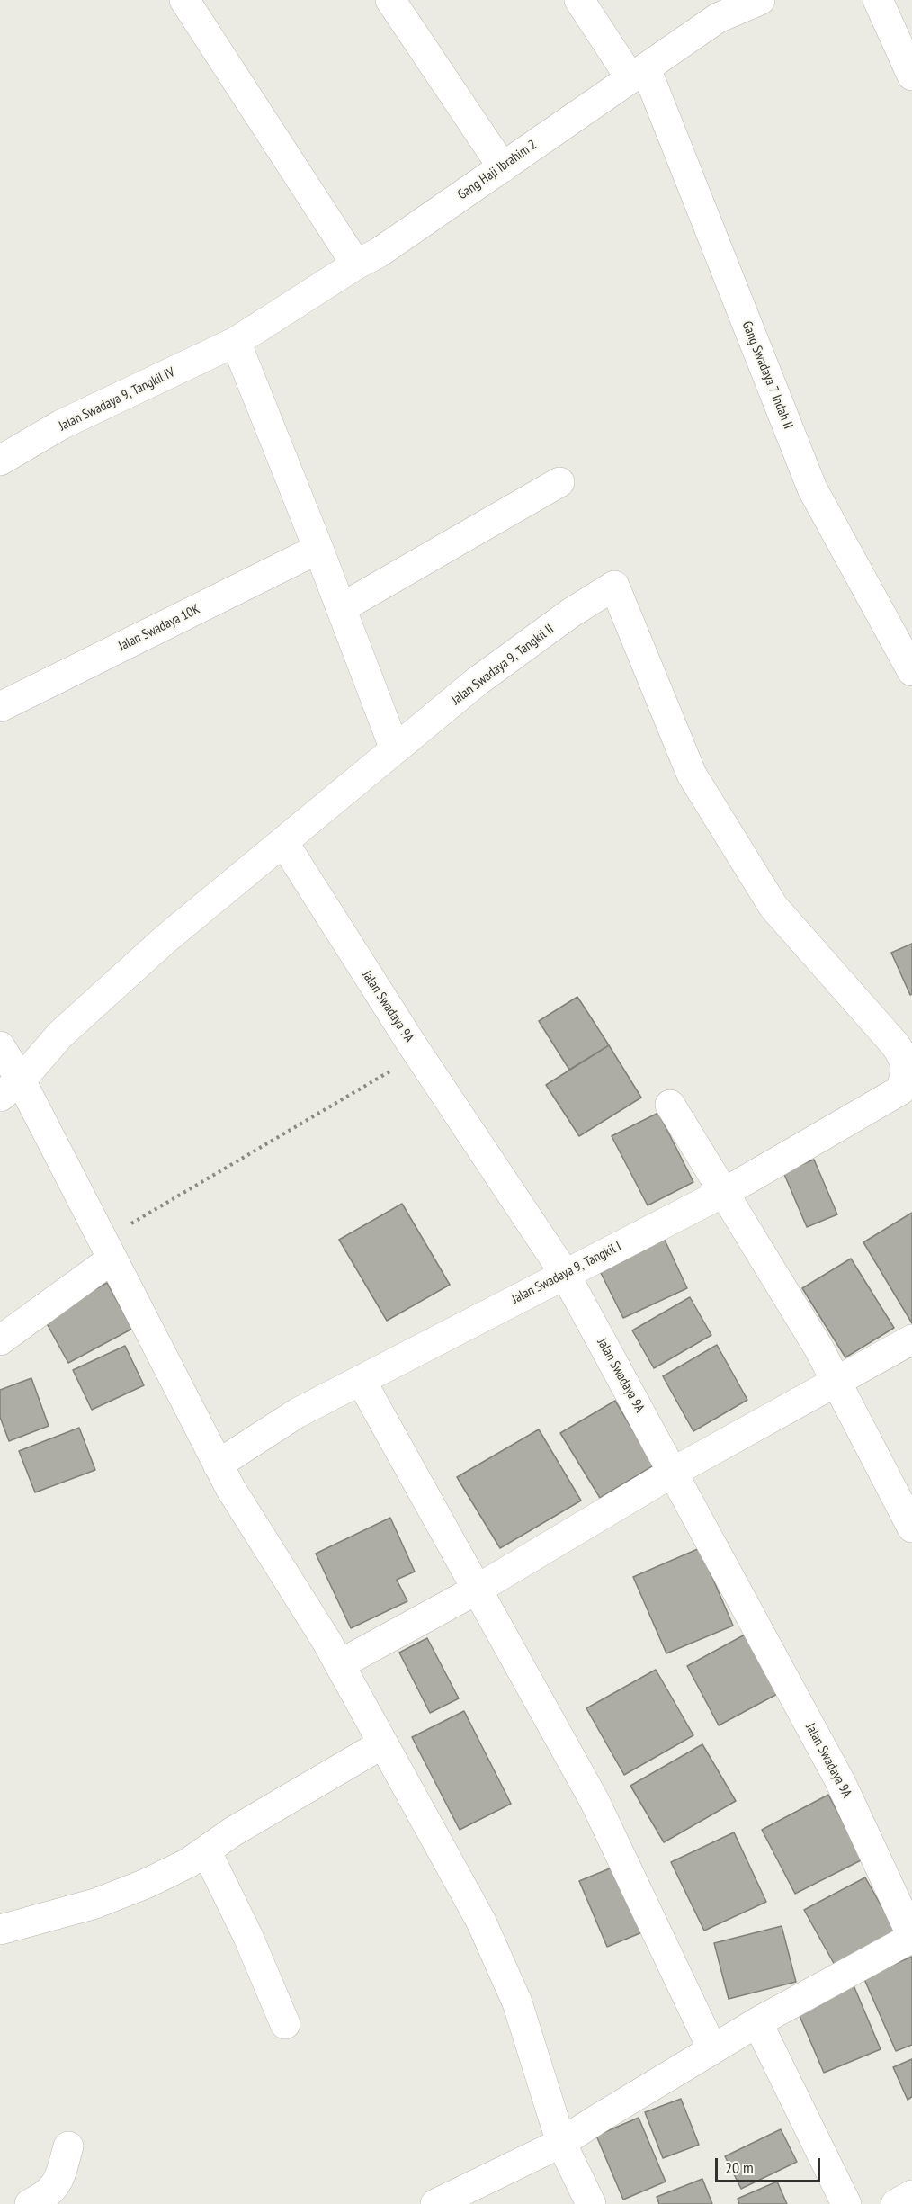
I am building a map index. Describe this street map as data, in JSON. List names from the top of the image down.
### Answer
{
  "streets": {
    "street": [
      "Gang Haji Ibrahim 2",
      "Gang Swadaya 7 Indah II",
      "Jalan Swadaya 9, Tangkil IV",
      "Jalan Swadaya 10K",
      "Jalan Swadaya 9, Tangkil II",
      "Jalan Swadaya 9A",
      "Jalan Swadaya 9, Tangkil I"
    ]
  },
  "crossings": [
    ["Gang Haji Ibrahim 2", "Gang Swadaya 7 Indah II"],
    ["Gang Haji Ibrahim 2", "Jalan Swadaya 9, Tangkil IV"],
    ["Jalan Swadaya 9, Tangkil II", "Jalan Swadaya 9A"],
    ["Jalan Swadaya 9, Tangkil II", "Jalan Swadaya 9, Tangkil I"],
    ["Jalan Swadaya 9A", "Jalan Swadaya 9, Tangkil I"]
  ],
  "scale_bar": "20 m"
}
